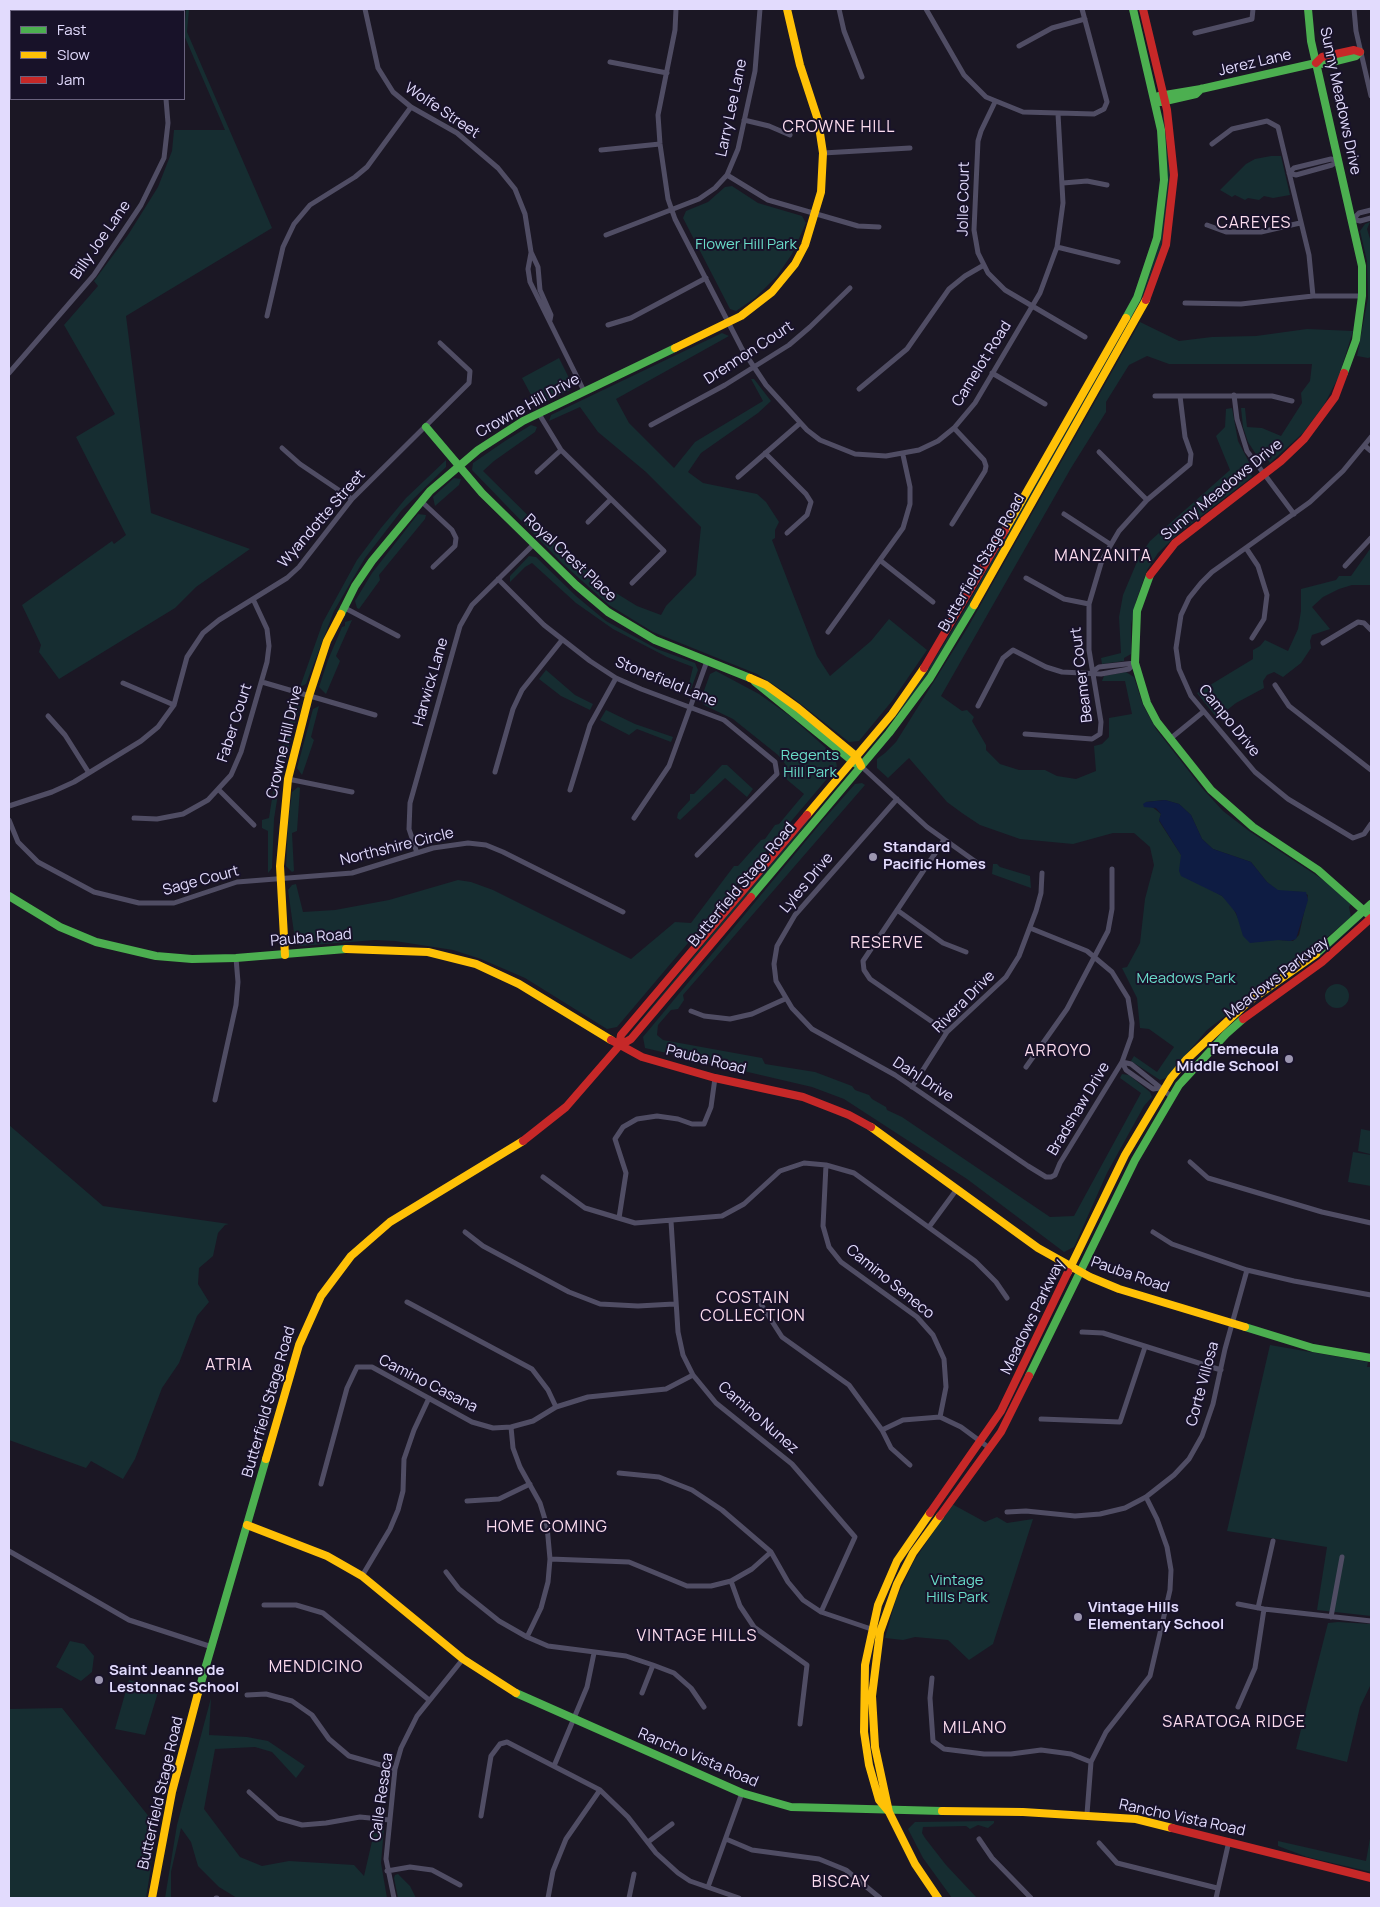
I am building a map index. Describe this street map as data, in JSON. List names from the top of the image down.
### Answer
{
  "streets": {
    "main road": [
      "Jerez Lane",
      "Sunny Meadows Drive",
      "Crowne Hill Drive",
      "Royal Crest Place",
      "Butterfield Stage Road",
      "Pauba Road",
      "Meadows Parkway",
      "Rancho Vista Road"
    ],
    "street": [
      "Larry Lee Lane",
      "Wolfe Street",
      "Jolle Court",
      "Billy Joe Lane",
      "Drennon Court",
      "Camelot Road",
      "Wyandotte Street",
      "Beamer Court",
      "Harwick Lane",
      "Stonefield Lane",
      "Campo Drive",
      "Faber Court",
      "Northshire Circle",
      "Sage Court",
      "Lyles Drive",
      "Rivera Drive",
      "Dahl Drive",
      "Bradshaw Drive",
      "Camino Seneco",
      "Camino Casana",
      "Corte Villosa",
      "Camino Nunez",
      "Calle Resaca"
    ]
  },
  "crossings": [
    ["Jerez Lane", "Sunny Meadows Drive"],
    ["Jerez Lane", "Butterfield Stage Road"],
    ["Sunny Meadows Drive", "Meadows Parkway"],
    ["Larry Lee Lane", "Camelot Road"],
    ["Wolfe Street", "Crowne Hill Drive"],
    ["Jolle Court", "Camelot Road"],
    ["Drennon Court", "Camelot Road"],
    ["Camelot Road", "Crowne Hill Drive"],
    ["Crowne Hill Drive", "Royal Crest Place"],
    ["Crowne Hill Drive", "Northshire Circle"],
    ["Crowne Hill Drive", "Sage Court"],
    ["Crowne Hill Drive", "Pauba Road"],
    ["Wyandotte Street", "Royal Crest Place"],
    ["Wyandotte Street", "Faber Court"],
    ["Royal Crest Place", "Butterfield Stage Road"],
    ["Royal Crest Place", "Harwick Lane"],
    ["Butterfield Stage Road", "Pauba Road"],
    ["Butterfield Stage Road", "Rancho Vista Road"],
    ["Harwick Lane", "Stonefield Lane"],
    ["Harwick Lane", "Northshire Circle"],
    ["Northshire Circle", "Sage Court"],
    ["Lyles Drive", "Dahl Drive"],
    ["Pauba Road", "Meadows Parkway"],
    ["Pauba Road", "Corte Villosa"],
    ["Meadows Parkway", "Rancho Vista Road"],
    ["Rivera Drive", "Dahl Drive"],
    ["Rivera Drive", "Bradshaw Drive"],
    ["Dahl Drive", "Bradshaw Drive"],
    ["Camino Casana", "Camino Nunez"],
    ["Rancho Vista Road", "Calle Resaca"]
  ],
  "districts": [
    "CROWNE HILL",
    "CAREYES",
    "MANZANITA",
    "RESERVE",
    "ARROYO",
    "COSTAIN COLLECTION",
    "ATRIA",
    "HOME COMING",
    "VINTAGE HILLS",
    "MENDICINO",
    "SARATOGA RIDGE",
    "MILANO",
    "BISCAY"
  ],
  "parks": [
    "Flower Hill Park",
    "Regents Hill Park",
    "Meadows Park",
    "Vintage Hills Park"
  ],
  "places": [
    "Standard Pacific Homes",
    "Temecula Middle School",
    "Vintage Hills Elementary School",
    "Saint Jeanne de Lestonnac School"
  ],
  "legend": ["Fast", "Slow", "Jam"]
}
